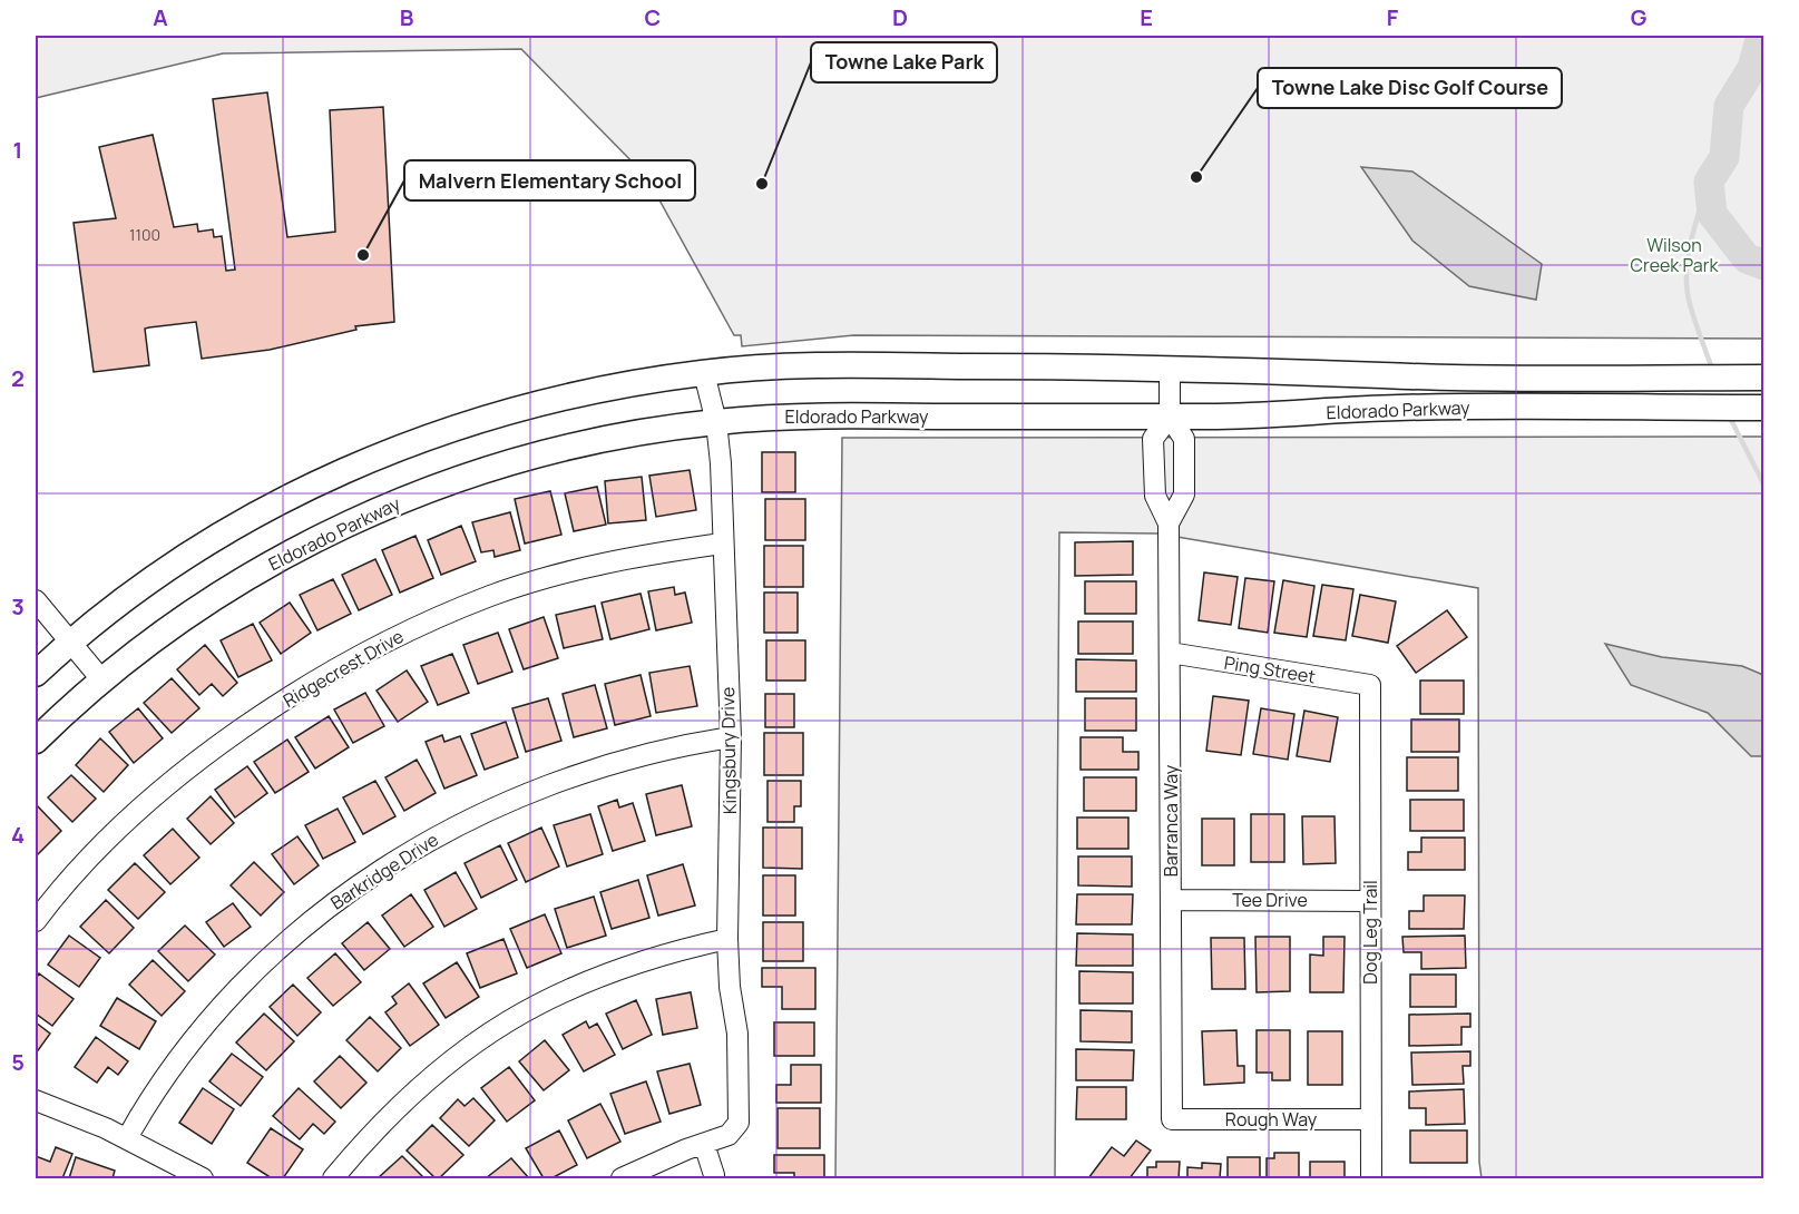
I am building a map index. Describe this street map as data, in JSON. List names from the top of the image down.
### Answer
{
  "streets": {
    "main road": ["Eldorado Parkway"],
    "street": [
      "Ridgecrest Drive",
      "Ping Street",
      "Kingsbury Drive",
      "Barranca Way",
      "Barkridge Drive",
      "Tee Drive",
      "Dog Leg Trail",
      "Rough Way"
    ]
  },
  "crossings": [
    ["Eldorado Parkway", "Kingsbury Drive"],
    ["Eldorado Parkway", "Barranca Way"],
    ["Ridgecrest Drive", "Kingsbury Drive"],
    ["Ping Street", "Barranca Way"],
    ["Ping Street", "Dog Leg Trail"],
    ["Kingsbury Drive", "Barkridge Drive"],
    ["Barranca Way", "Tee Drive"],
    ["Barranca Way", "Rough Way"],
    ["Tee Drive", "Dog Leg Trail"],
    ["Dog Leg Trail", "Rough Way"]
  ],
  "parks": ["Wilson Creek Park"],
  "places": ["Towne Lake Disc Golf Course", "Towne Lake Park", "Malvern Elementary School"],
  "house_numbers": ["1100"],
  "grid": {
    "columns": [
      "A",
      "B",
      "C",
      "D",
      "E",
      "F",
      "G"
    ],
    "rows": [
      "1",
      "2",
      "3",
      "4",
      "5"
    ]
  }
}
